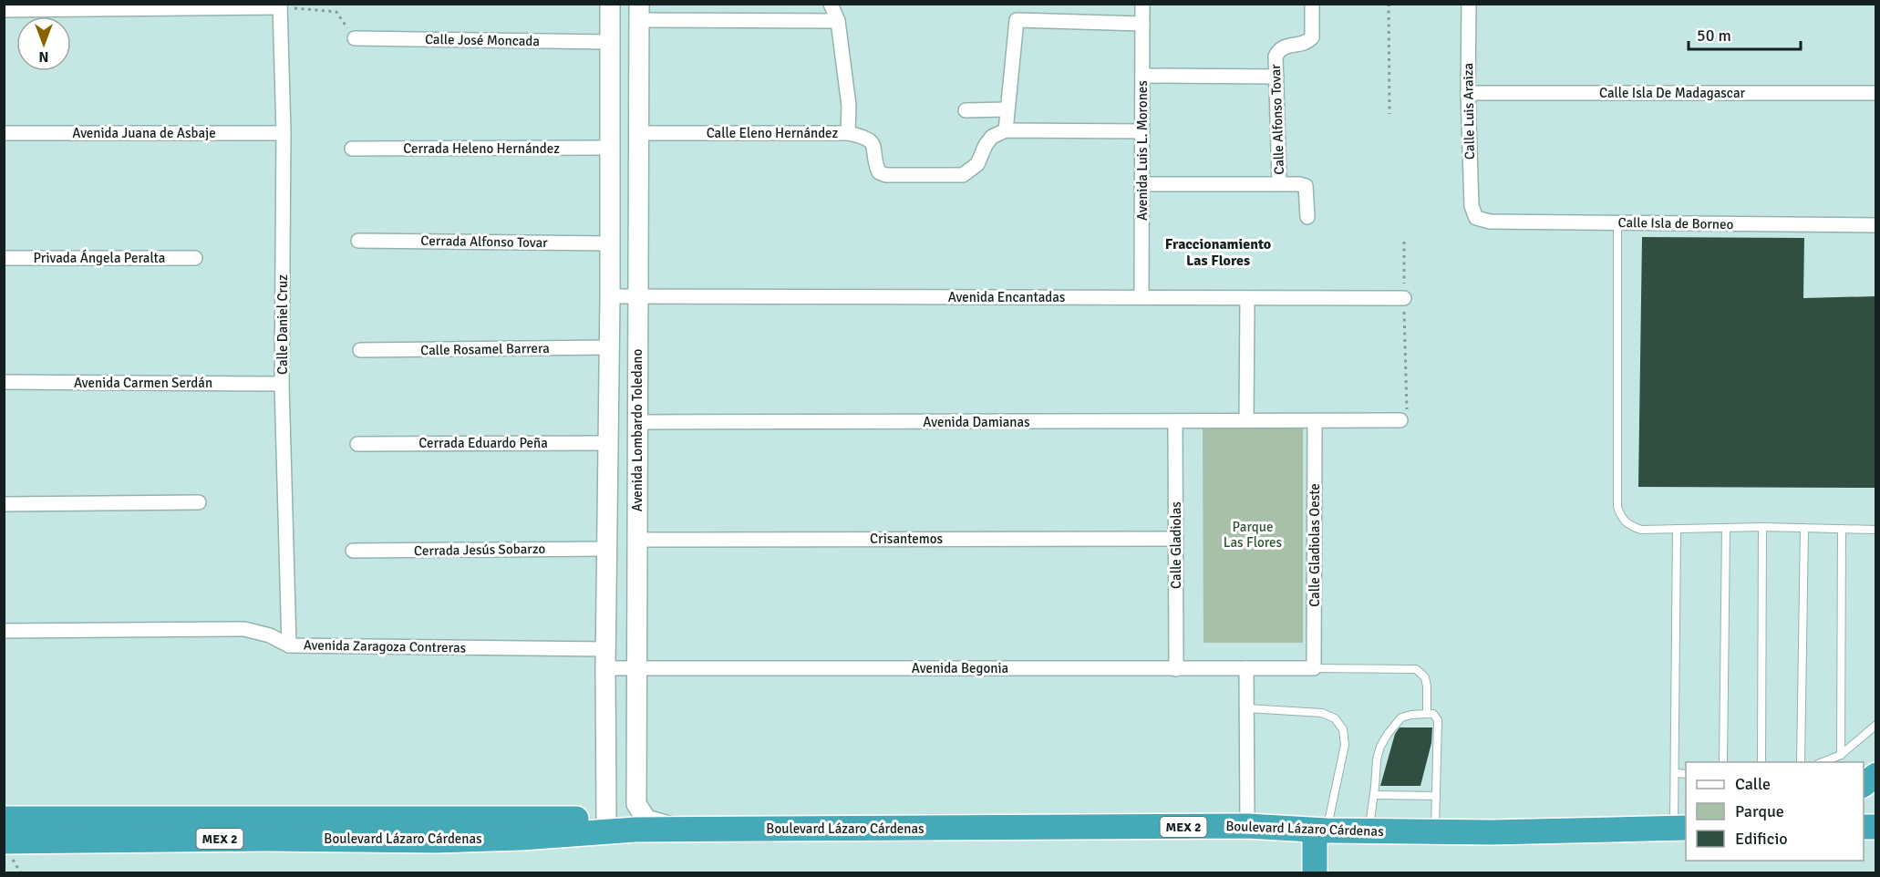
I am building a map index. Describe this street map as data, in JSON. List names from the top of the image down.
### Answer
{
  "streets": {
    "highway": ["MEX 2", "Boulevard Lázaro Cárdenas"],
    "main road": ["Avenida Lombardo Toledano"],
    "street": [
      "Calle José Moncada",
      "Calle Isla De Madagascar",
      "Calle Luis Araiza",
      "Calle Alfonso Tovar",
      "Avenida Juana de Asbaje",
      "Calle Eleno Hernández",
      "Cerrada Heleno Hernández",
      "Avenida Luis L. Morones",
      "Calle Isla de Borneo",
      "Cerrada Alfonso Tovar",
      "Privada Ángela Peralta",
      "Avenida Encantadas",
      "Calle Daniel Cruz",
      "Calle Rosamel Barrera",
      "Avenida Carmen Serdán",
      "Avenida Damianas",
      "Cerrada Eduardo Peña",
      "Crisantemos",
      "Calle Gladiolas",
      "Calle Gladiolas Oeste",
      "Cerrada Jesús Sobarzo",
      "Avenida Zaragoza Contreras",
      "Avenida Begonia"
    ]
  },
  "crossings": [
    ["Calle José Moncada", "Avenida Lombardo Toledano"],
    ["Calle Isla De Madagascar", "Calle Luis Araiza"],
    ["Calle Luis Araiza", "Calle Isla de Borneo"],
    ["Avenida Juana de Asbaje", "Calle Daniel Cruz"],
    ["Calle Eleno Hernández", "Avenida Lombardo Toledano"],
    ["Cerrada Heleno Hernández", "Avenida Lombardo Toledano"],
    ["Avenida Luis L. Morones", "Avenida Encantadas"],
    ["Cerrada Alfonso Tovar", "Avenida Lombardo Toledano"],
    ["Avenida Encantadas", "Avenida Lombardo Toledano"],
    ["Calle Daniel Cruz", "Avenida Carmen Serdán"],
    ["Calle Daniel Cruz", "Avenida Zaragoza Contreras"],
    ["Calle Rosamel Barrera", "Avenida Lombardo Toledano"],
    ["Avenida Damianas", "Avenida Lombardo Toledano"],
    ["Avenida Damianas", "Calle Gladiolas"],
    ["Avenida Damianas", "Calle Gladiolas Oeste"],
    ["Avenida Lombardo Toledano", "Cerrada Eduardo Peña"],
    ["Avenida Lombardo Toledano", "Crisantemos"],
    ["Avenida Lombardo Toledano", "Cerrada Jesús Sobarzo"],
    ["Avenida Lombardo Toledano", "Avenida Zaragoza Contreras"],
    ["Avenida Lombardo Toledano", "Avenida Begonia"],
    ["Avenida Lombardo Toledano", "Boulevard Lázaro Cárdenas"],
    ["Crisantemos", "Calle Gladiolas"],
    ["Calle Gladiolas", "Avenida Begonia"],
    ["Calle Gladiolas Oeste", "Avenida Begonia"],
    ["Avenida Zaragoza Contreras", "Avenida Begonia"]
  ],
  "districts": ["Fraccionamiento Las Flores"],
  "parks": ["Parque Las Flores"],
  "legend": ["Calle", "Parque", "Edificio"],
  "scale_bar": "50 m",
  "north": "bottom"
}
